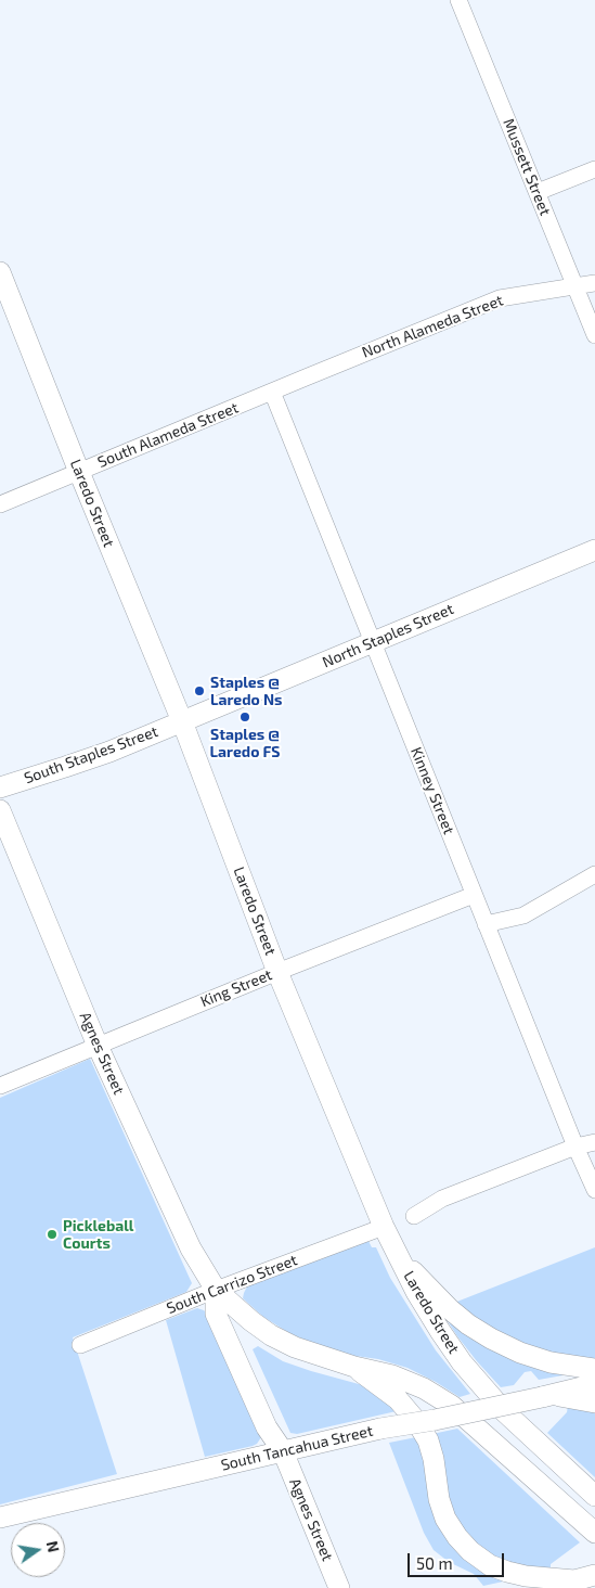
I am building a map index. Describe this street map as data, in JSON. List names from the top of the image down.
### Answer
{
  "streets": {
    "main road": [
      "Laredo Street",
      "North Staples Street",
      "South Staples Street",
      "Agnes Street",
      "South Tancahua Street"
    ],
    "street": [
      "Mussett Street",
      "North Alameda Street",
      "South Alameda Street",
      "Kinney Street",
      "King Street",
      "South Carrizo Street"
    ]
  },
  "crossings": [
    ["Mussett Street", "North Alameda Street"],
    ["North Alameda Street", "South Alameda Street"],
    ["South Alameda Street", "Laredo Street"],
    ["South Alameda Street", "Kinney Street"],
    ["Laredo Street", "North Staples Street"],
    ["Laredo Street", "South Staples Street"],
    ["Laredo Street", "King Street"],
    ["Laredo Street", "South Carrizo Street"],
    ["North Staples Street", "South Staples Street"],
    ["North Staples Street", "Kinney Street"],
    ["Kinney Street", "King Street"],
    ["King Street", "Agnes Street"],
    ["Agnes Street", "South Carrizo Street"],
    ["Agnes Street", "South Tancahua Street"]
  ],
  "places": ["Staples @ Laredo Ns", "Staples @ Laredo FS", "Pickleball Courts"],
  "scale_bar": "50 m",
  "north": "right"
}
